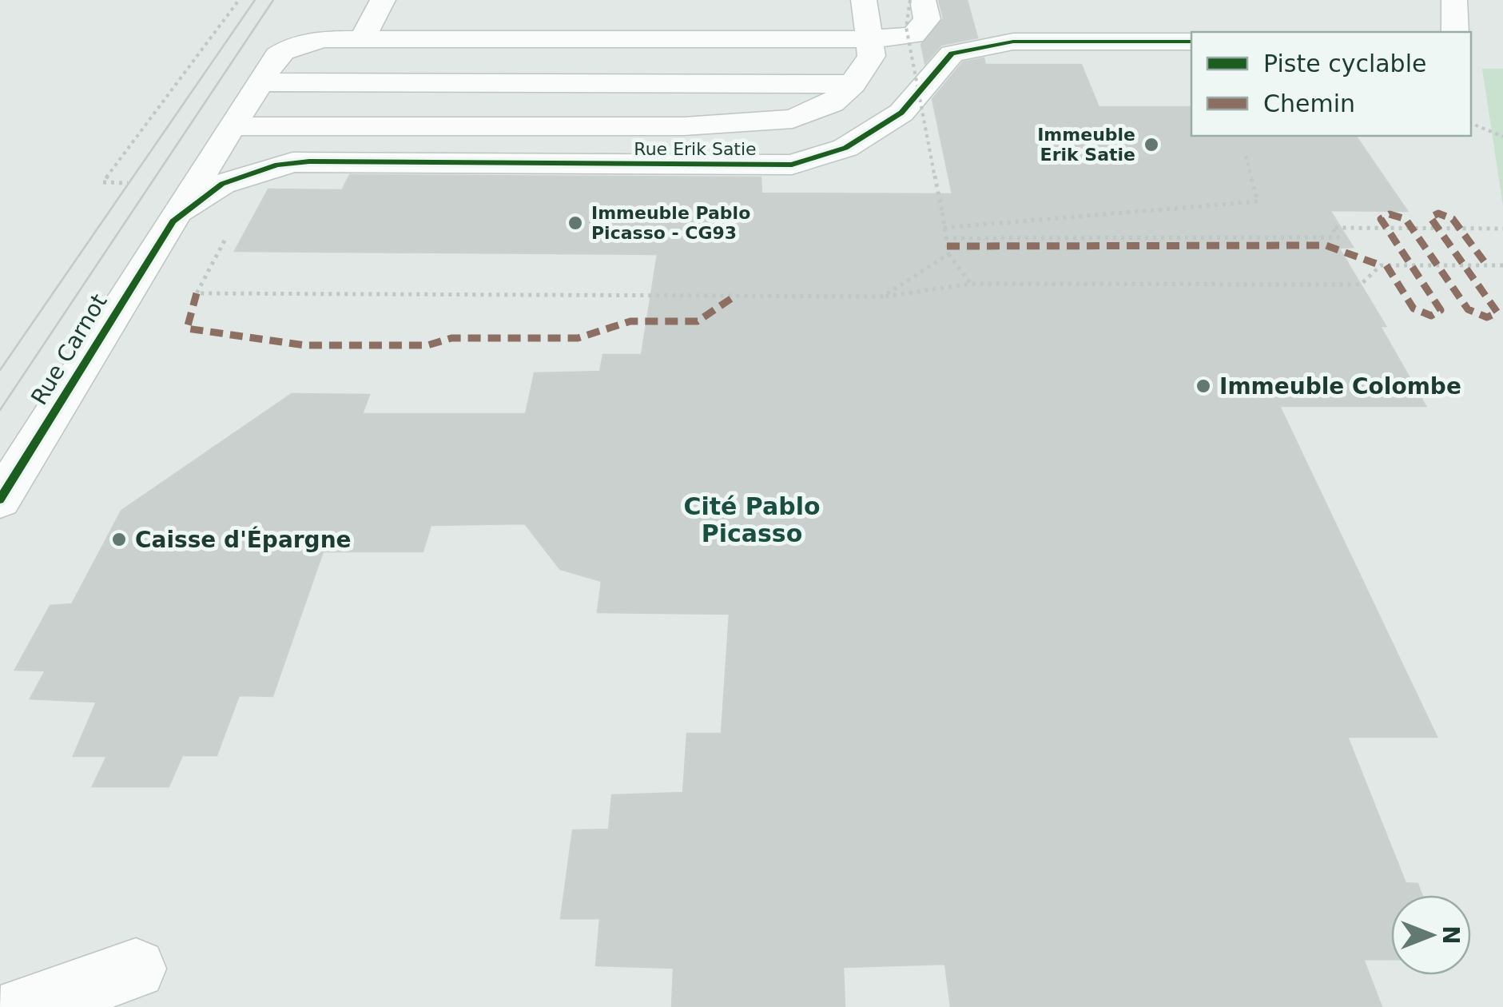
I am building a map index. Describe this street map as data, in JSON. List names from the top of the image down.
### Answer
{
  "streets": {
    "street": ["Rue Erik Satie", "Rue Carnot"]
  },
  "crossings": [
    ["Rue Erik Satie", "Rue Carnot"]
  ],
  "districts": ["Cité Pablo Picasso"],
  "places": [
    "Immeuble Erik Satie",
    "Immeuble Pablo Picasso - CG93",
    "Immeuble Colombe",
    "Caisse d'Épargne"
  ],
  "legend": ["Piste cyclable", "Chemin"],
  "north": "right"
}
